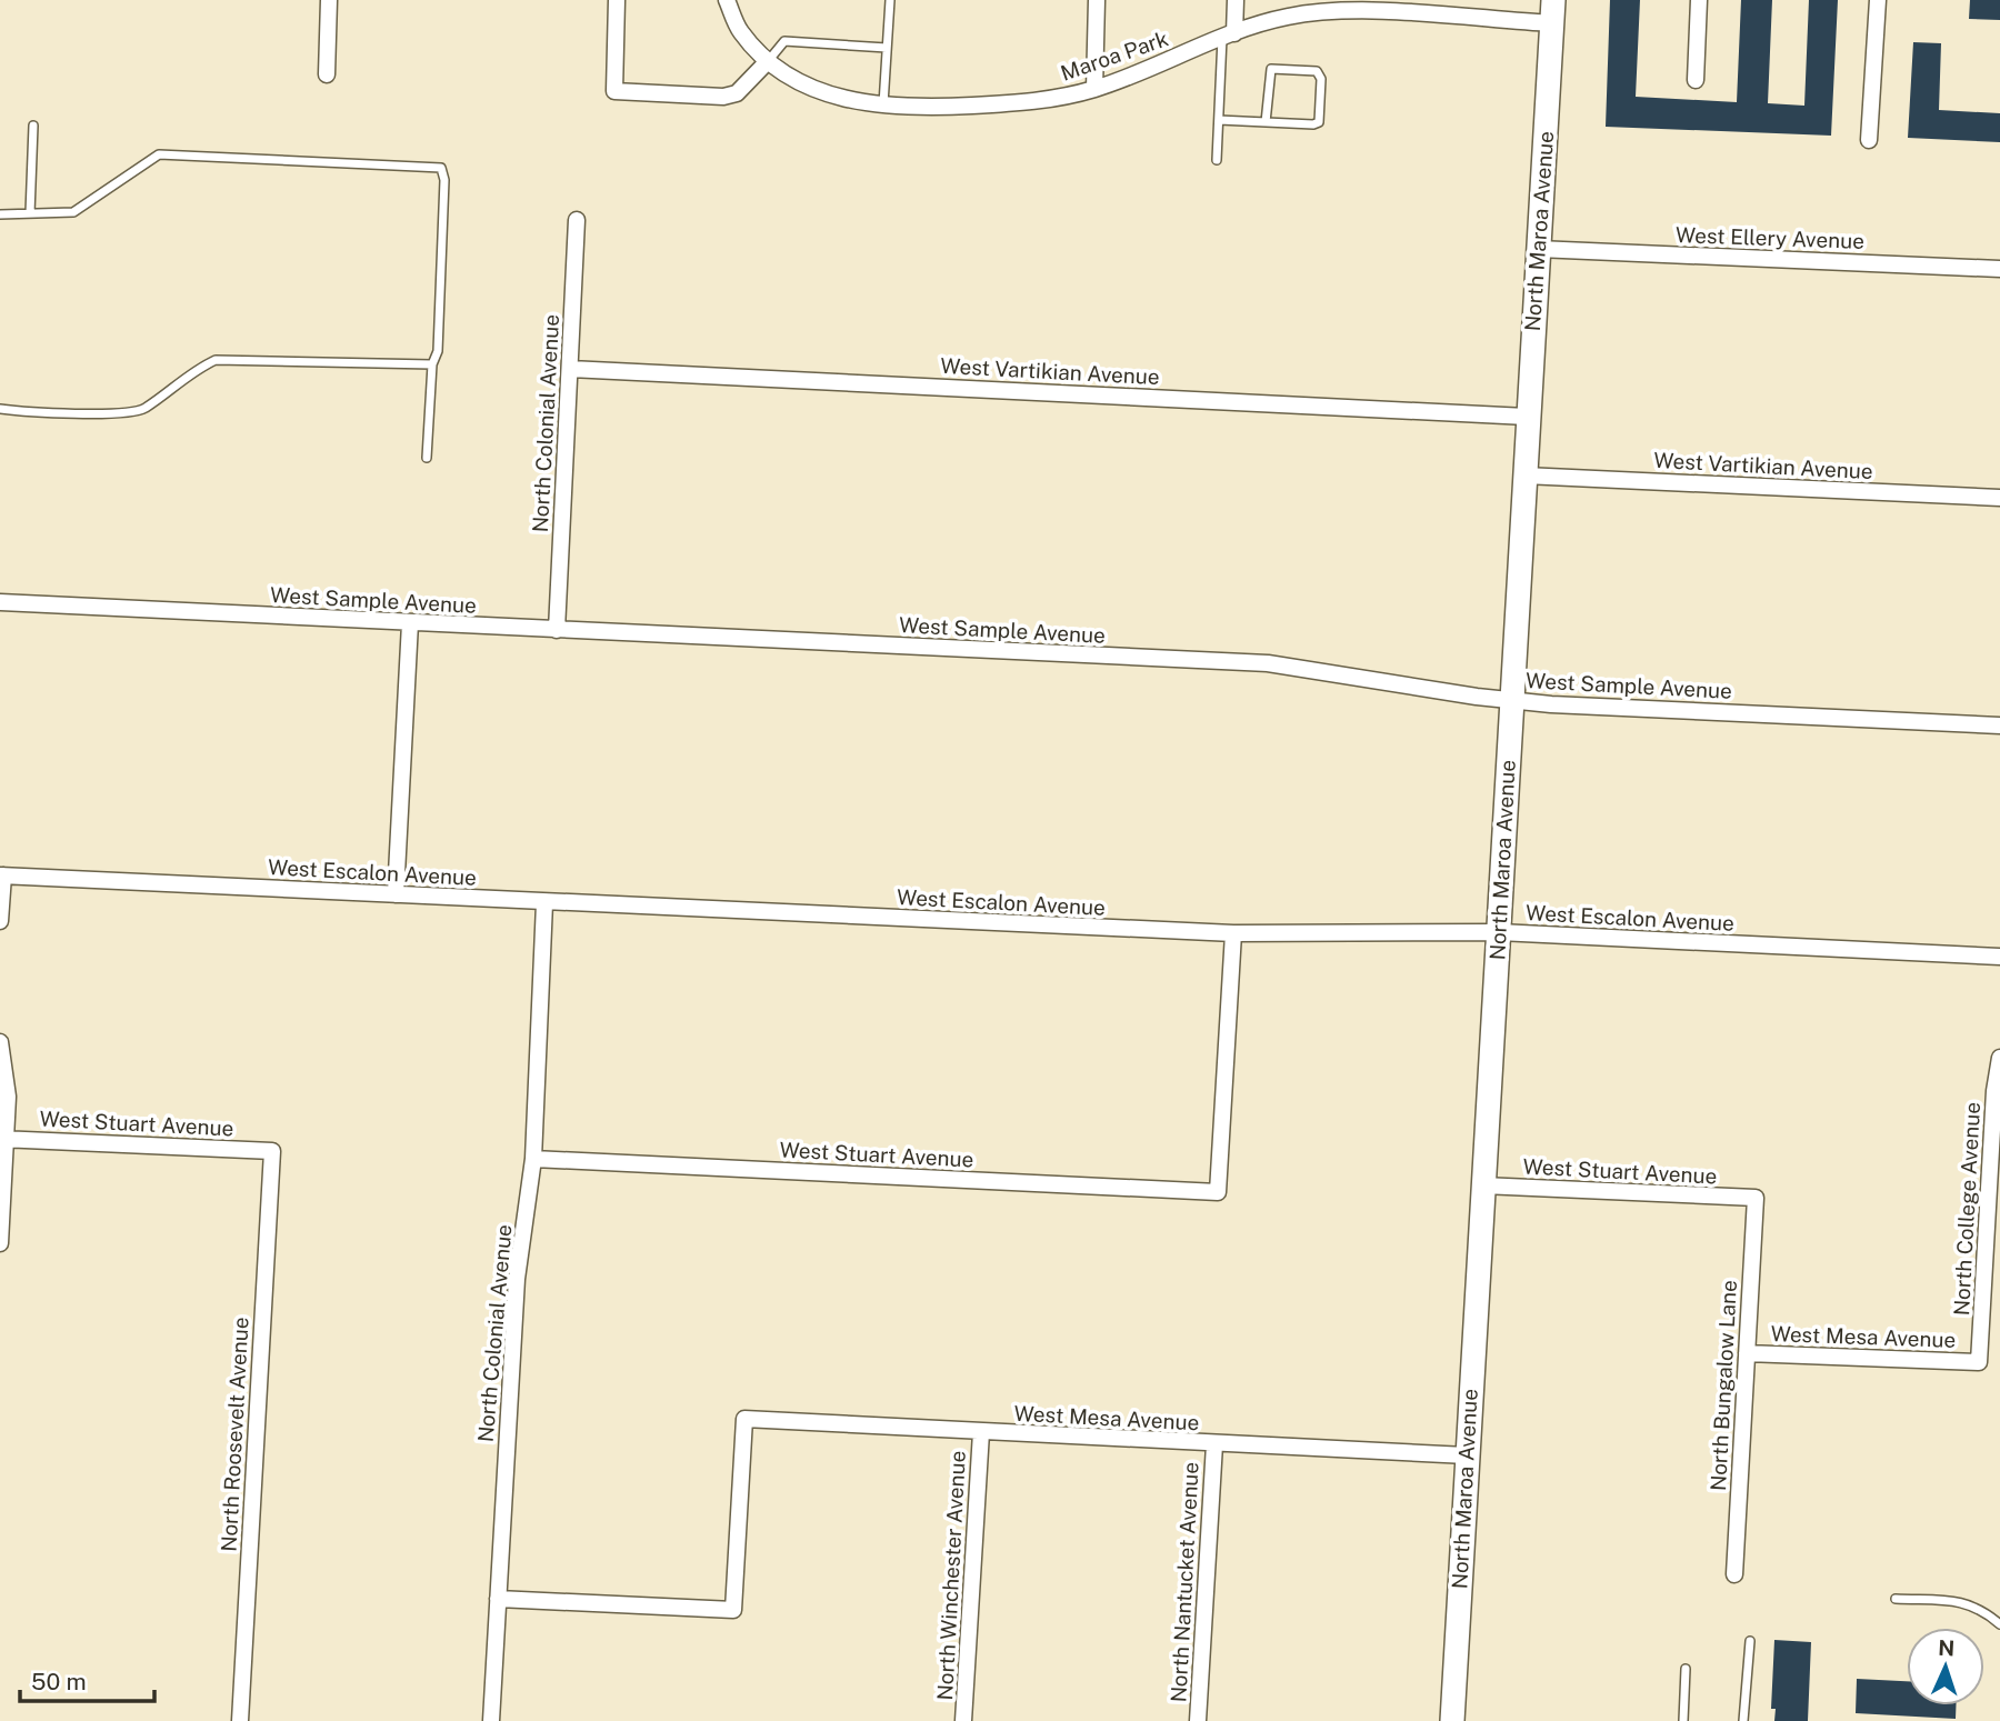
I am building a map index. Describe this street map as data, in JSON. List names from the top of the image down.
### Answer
{
  "streets": {
    "main road": ["North Maroa Avenue"],
    "street": [
      "Maroa Park",
      "West Ellery Avenue",
      "West Vartikian Avenue",
      "North Colonial Avenue",
      "West Sample Avenue",
      "West Escalon Avenue",
      "West Stuart Avenue",
      "North College Avenue",
      "West Mesa Avenue",
      "North Bungalow Lane",
      "North Roosevelt Avenue",
      "North Winchester Avenue",
      "North Nantucket Avenue"
    ]
  },
  "crossings": [
    ["Maroa Park", "North Maroa Avenue"],
    ["North Maroa Avenue", "West Ellery Avenue"],
    ["North Maroa Avenue", "West Vartikian Avenue"],
    ["North Maroa Avenue", "West Sample Avenue"],
    ["North Maroa Avenue", "West Escalon Avenue"],
    ["North Maroa Avenue", "West Stuart Avenue"],
    ["North Maroa Avenue", "West Mesa Avenue"],
    ["West Vartikian Avenue", "North Colonial Avenue"],
    ["North Colonial Avenue", "West Sample Avenue"],
    ["North Colonial Avenue", "West Escalon Avenue"],
    ["North Colonial Avenue", "West Stuart Avenue"],
    ["North Colonial Avenue", "West Mesa Avenue"],
    ["West Escalon Avenue", "West Stuart Avenue"],
    ["West Stuart Avenue", "North Bungalow Lane"],
    ["West Stuart Avenue", "North Roosevelt Avenue"],
    ["North College Avenue", "West Mesa Avenue"],
    ["West Mesa Avenue", "North Bungalow Lane"],
    ["West Mesa Avenue", "North Winchester Avenue"],
    ["West Mesa Avenue", "North Nantucket Avenue"]
  ],
  "scale_bar": "50 m",
  "north": "top"
}
